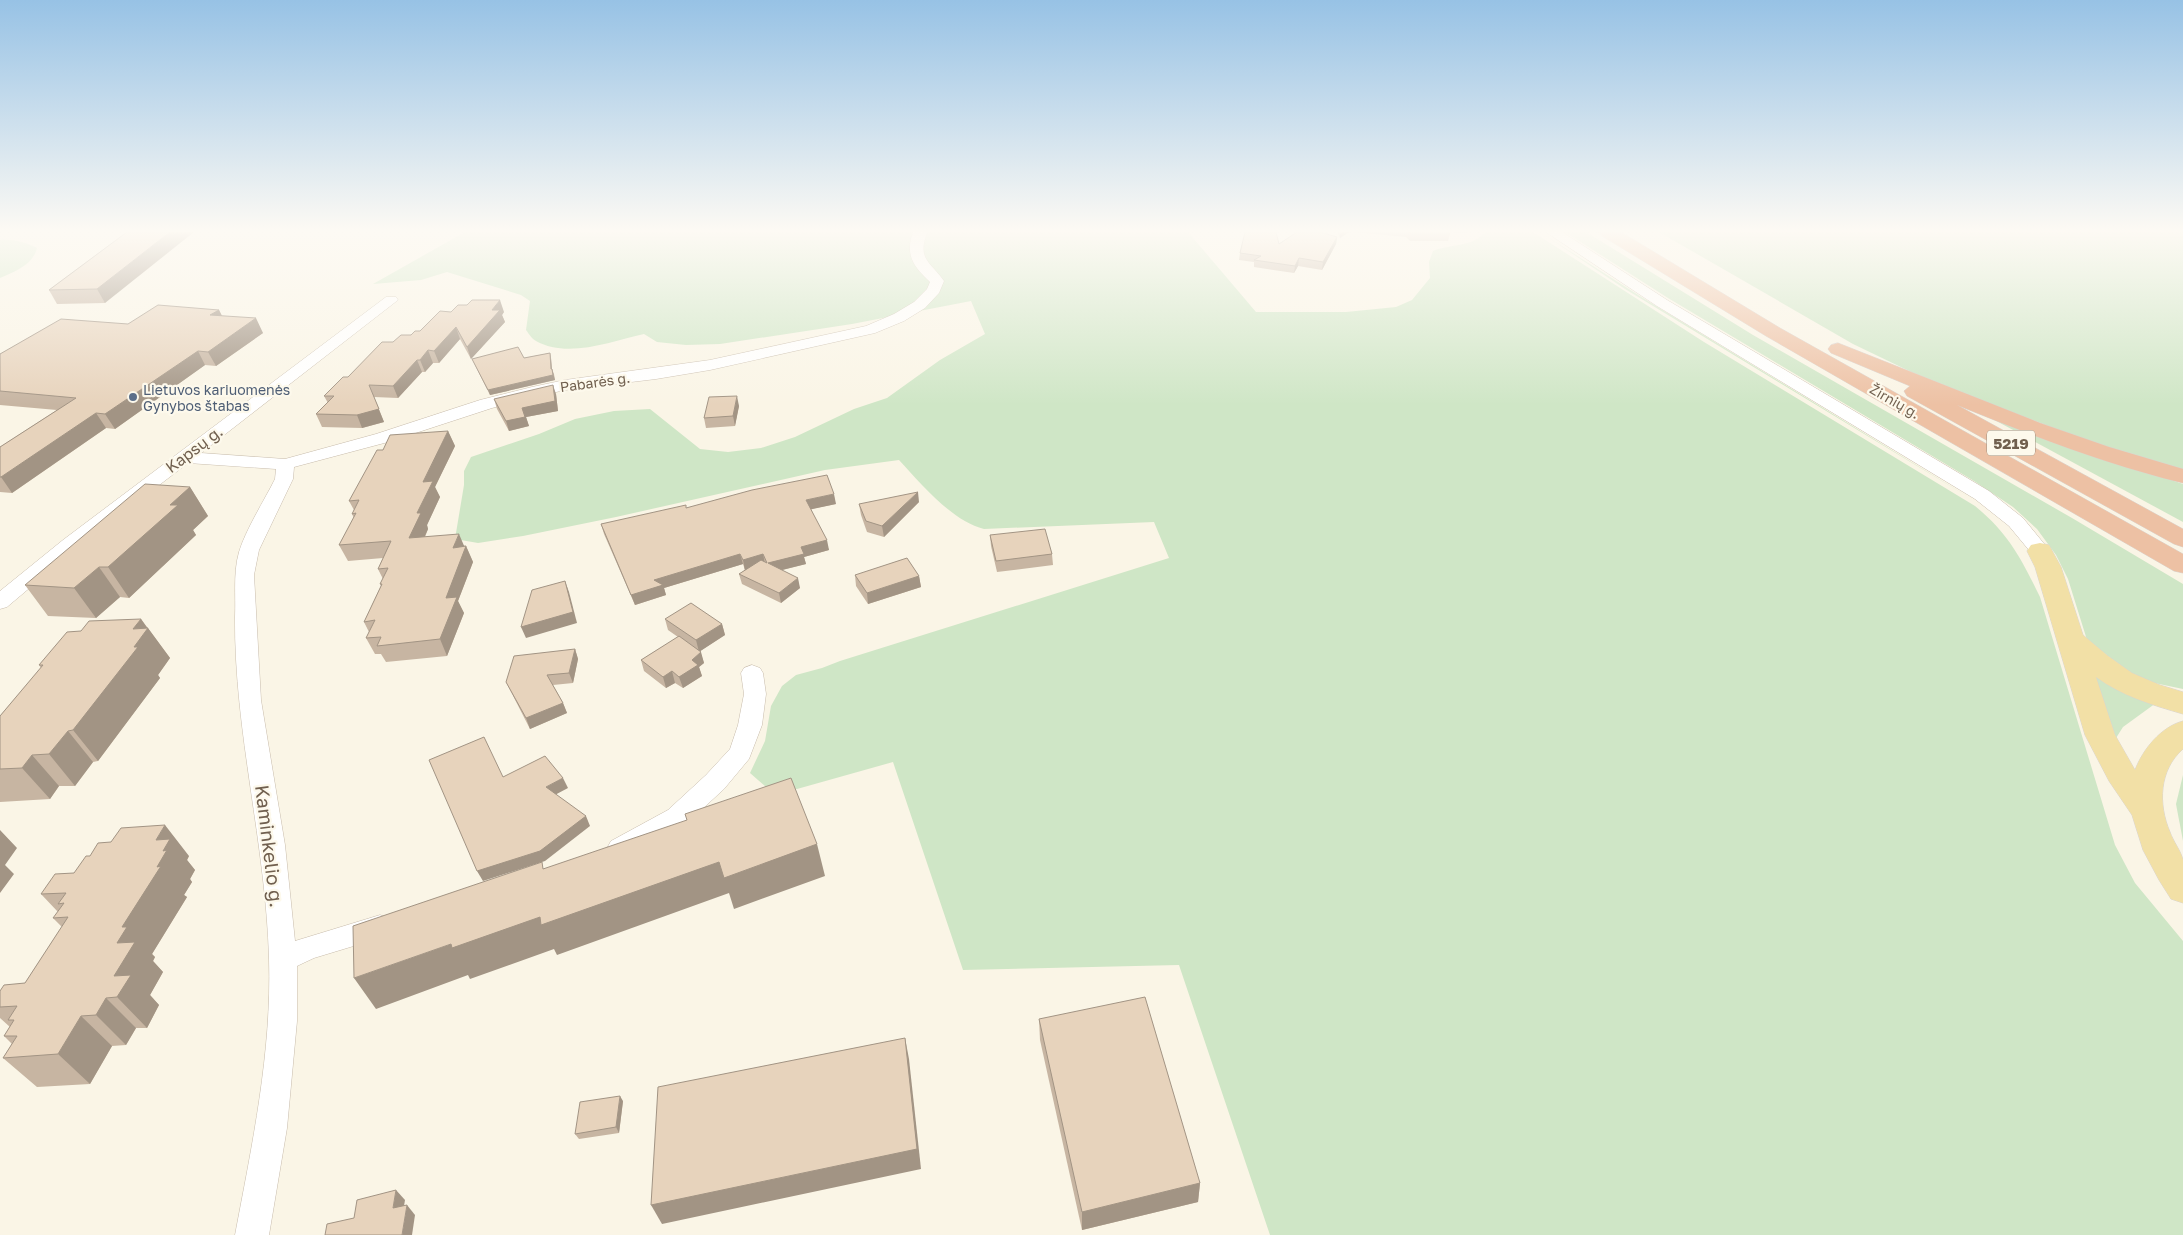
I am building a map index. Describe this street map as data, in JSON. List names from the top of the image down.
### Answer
{
  "streets": {
    "highway": ["Žirnių g.", "5219"],
    "street": ["Pabarės g.", "Kapsų g.", "Kaminkelio g."]
  },
  "crossings": [
    ["Pabarės g.", "Kapsų g."],
    ["Pabarės g.", "Kaminkelio g."]
  ],
  "places": ["Lietuvos kariuomenės Gynybos štabas"]
}
